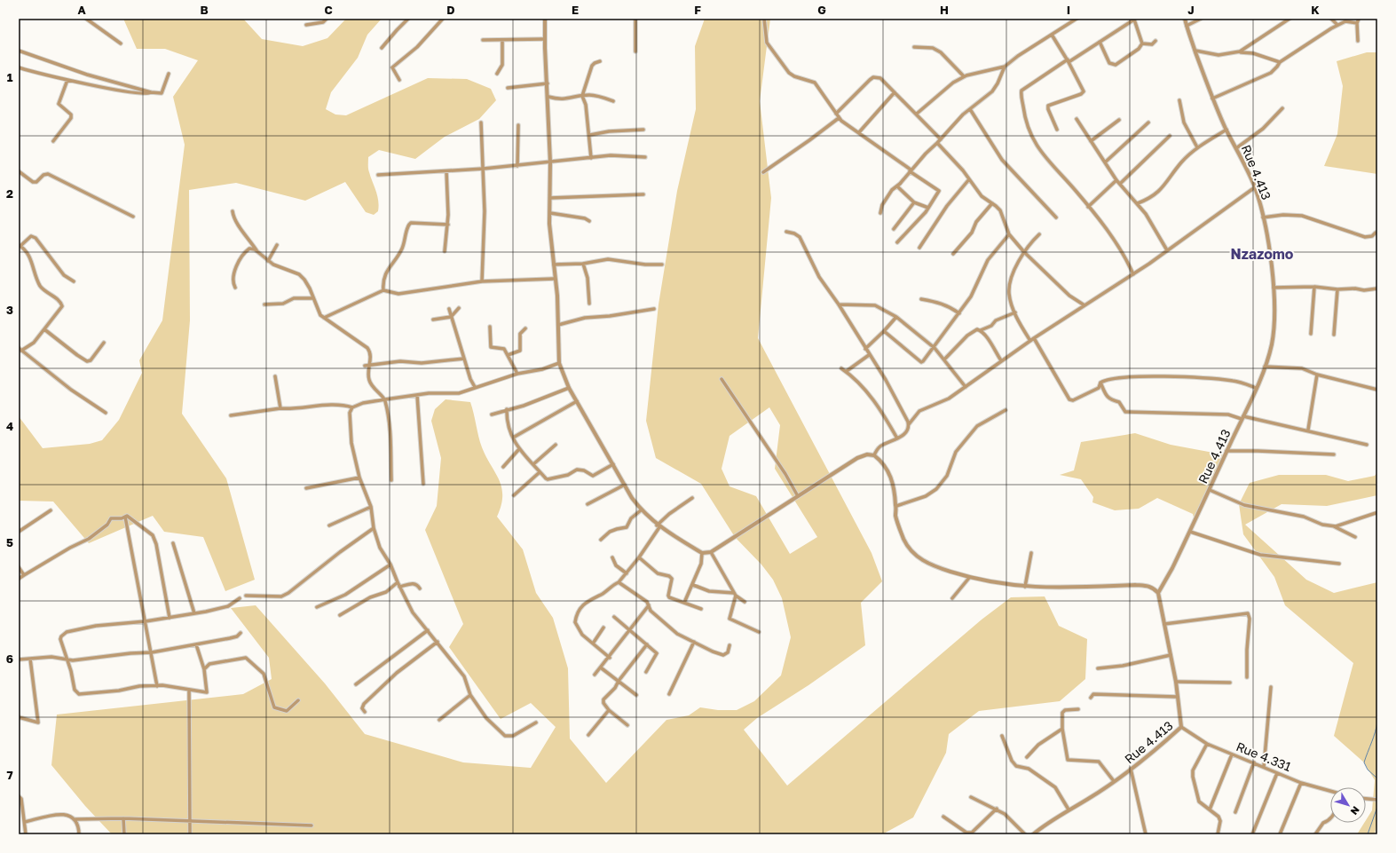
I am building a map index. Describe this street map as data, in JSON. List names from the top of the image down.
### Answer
{
  "streets": {
    "street": ["Rue 4.413", "Rue 4.331"]
  },
  "crossings": [
    ["Rue 4.413", "Rue 4.331"]
  ],
  "districts": ["Nzazomo"],
  "north": "bottom right",
  "grid": {
    "columns": [
      "A",
      "B",
      "C",
      "D",
      "E",
      "F",
      "G",
      "H",
      "I",
      "J",
      "K"
    ],
    "rows": [
      "1",
      "2",
      "3",
      "4",
      "5",
      "6",
      "7"
    ]
  }
}
